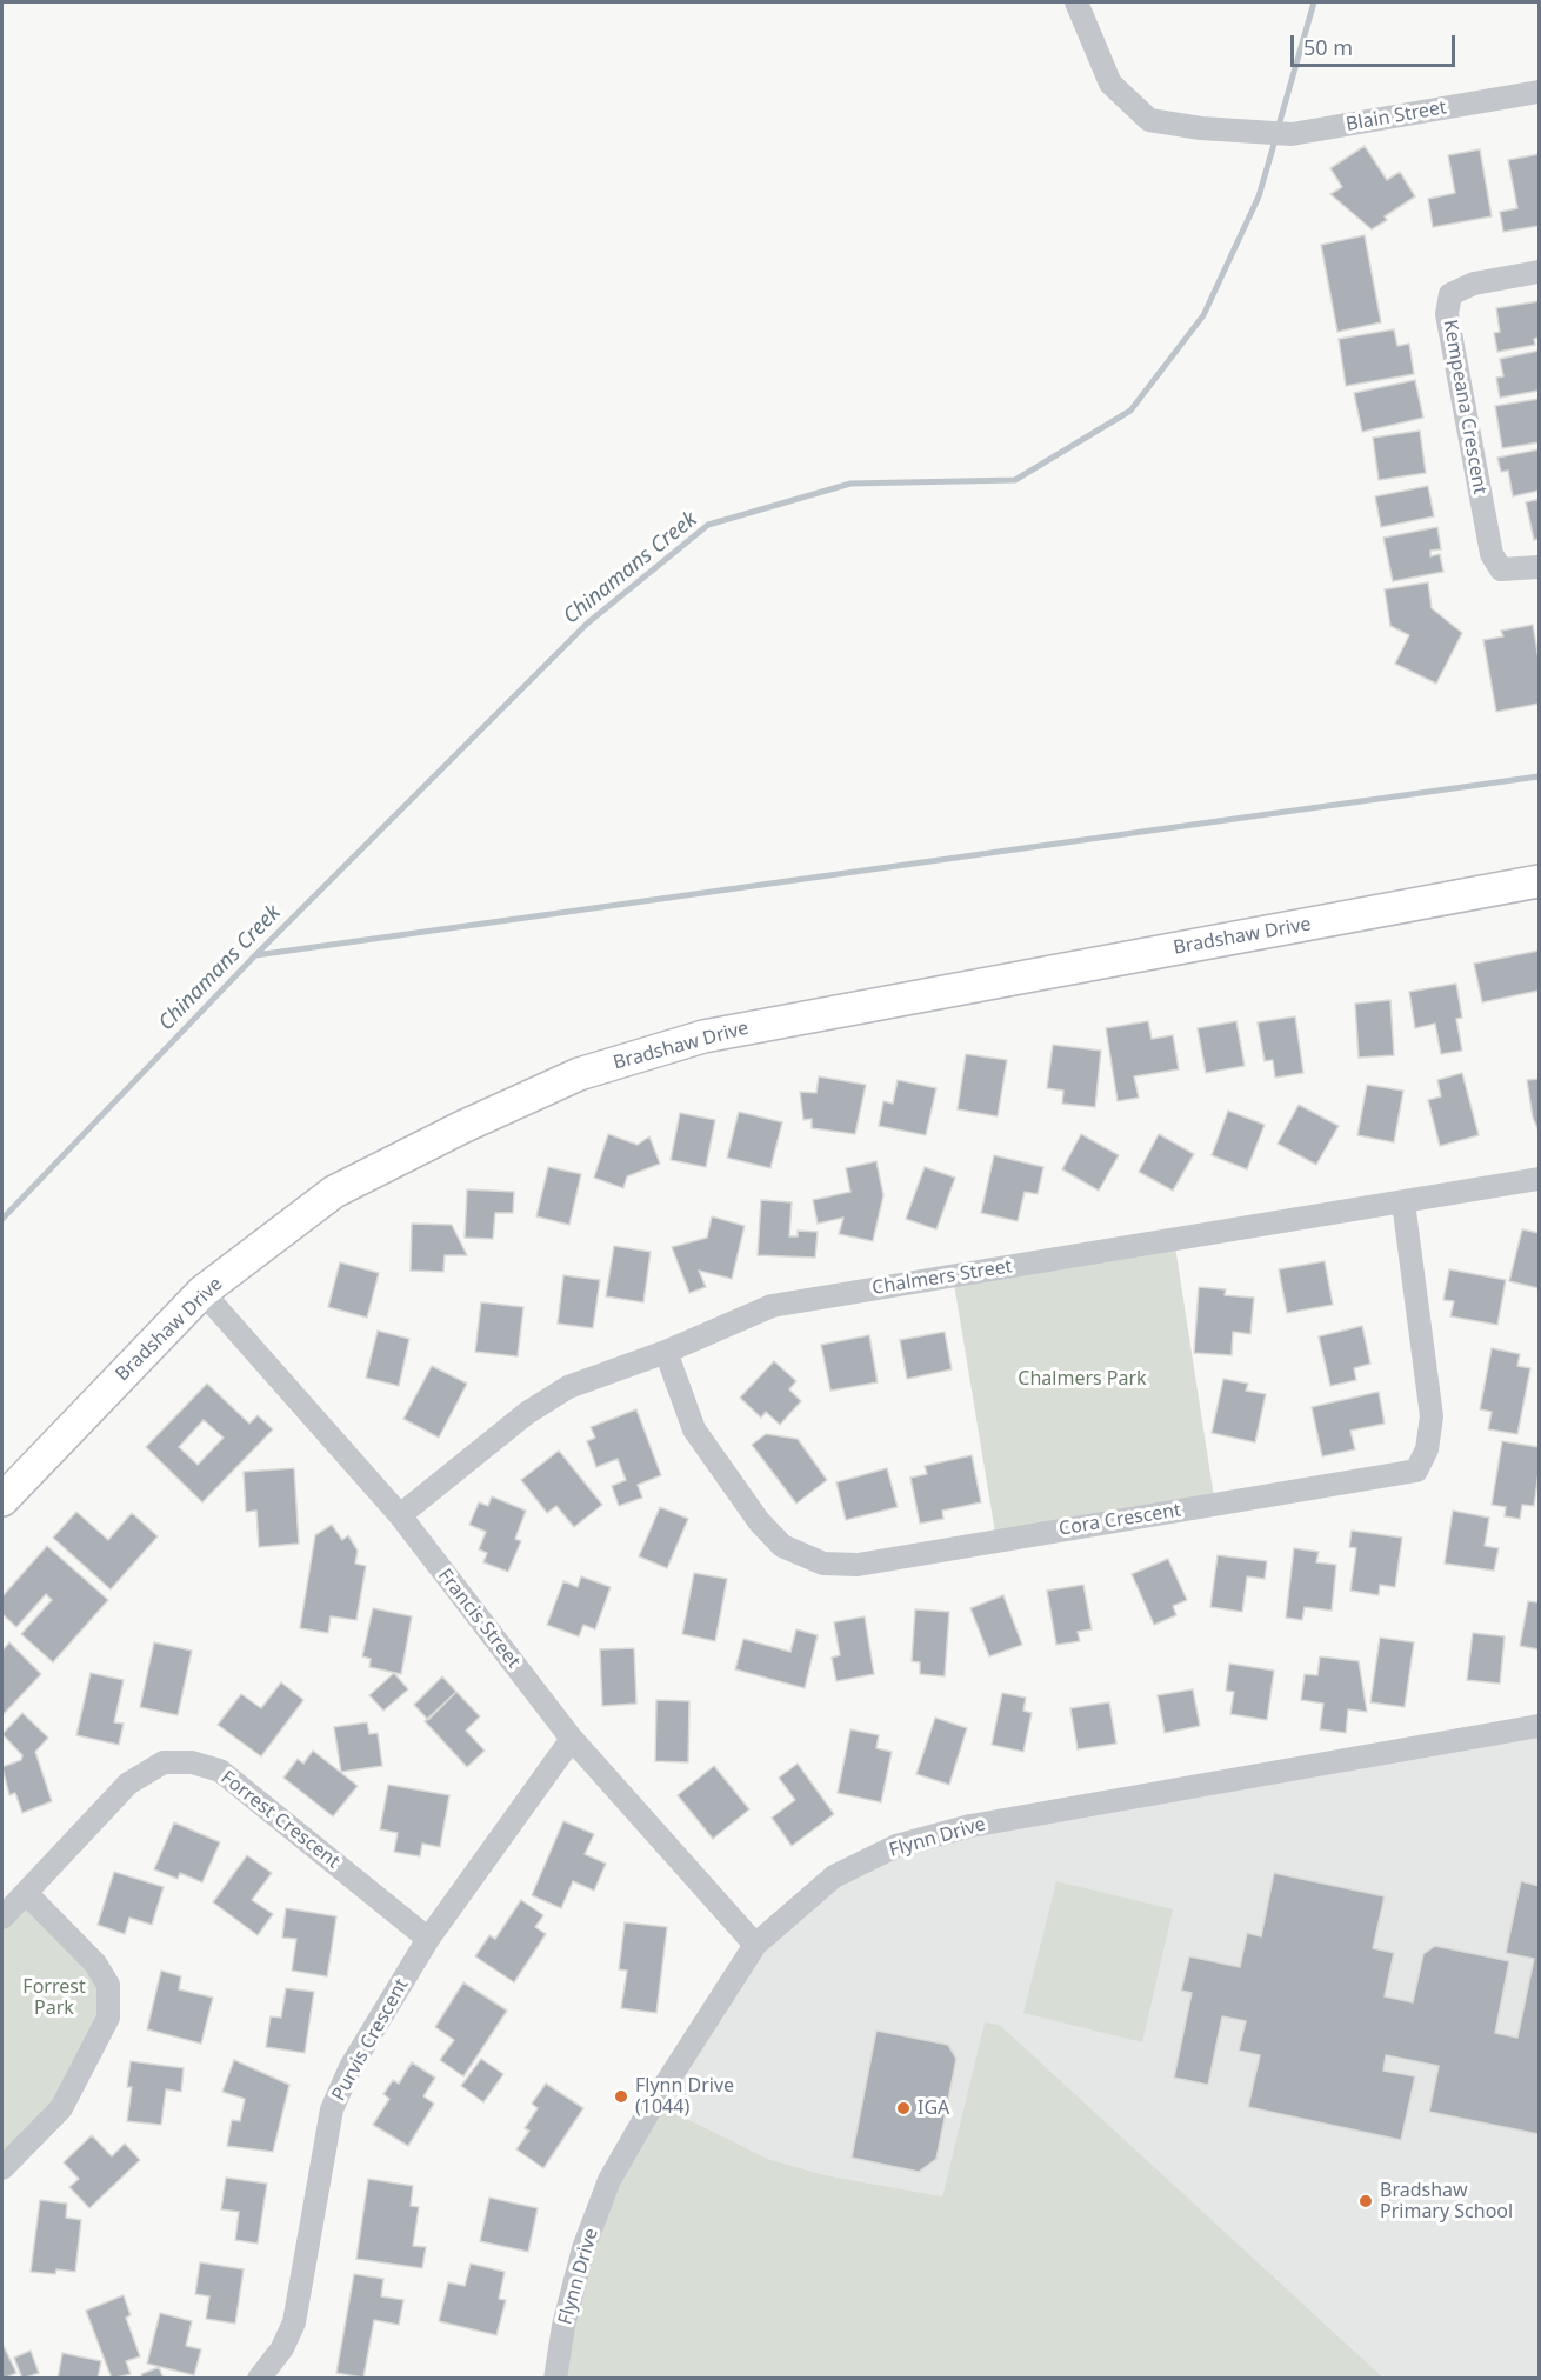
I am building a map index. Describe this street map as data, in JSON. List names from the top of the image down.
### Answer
{
  "streets": {
    "street": [
      "Blain Street",
      "Kempeana Crescent",
      "Bradshaw Drive",
      "Chalmers Street",
      "Cora Crescent",
      "Francis Street",
      "Forrest Crescent",
      "Flynn Drive",
      "Purvis Crescent"
    ]
  },
  "crossings": [
    ["Bradshaw Drive", "Francis Street"],
    ["Chalmers Street", "Cora Crescent"],
    ["Chalmers Street", "Francis Street"],
    ["Francis Street", "Flynn Drive"],
    ["Francis Street", "Purvis Crescent"],
    ["Forrest Crescent", "Purvis Crescent"]
  ],
  "water": ["Chinamans Creek"],
  "parks": ["Chalmers Park", "Forrest Park"],
  "places": ["Flynn Drive (1044)", "IGA", "Bradshaw Primary School"],
  "scale_bar": "50 m"
}
